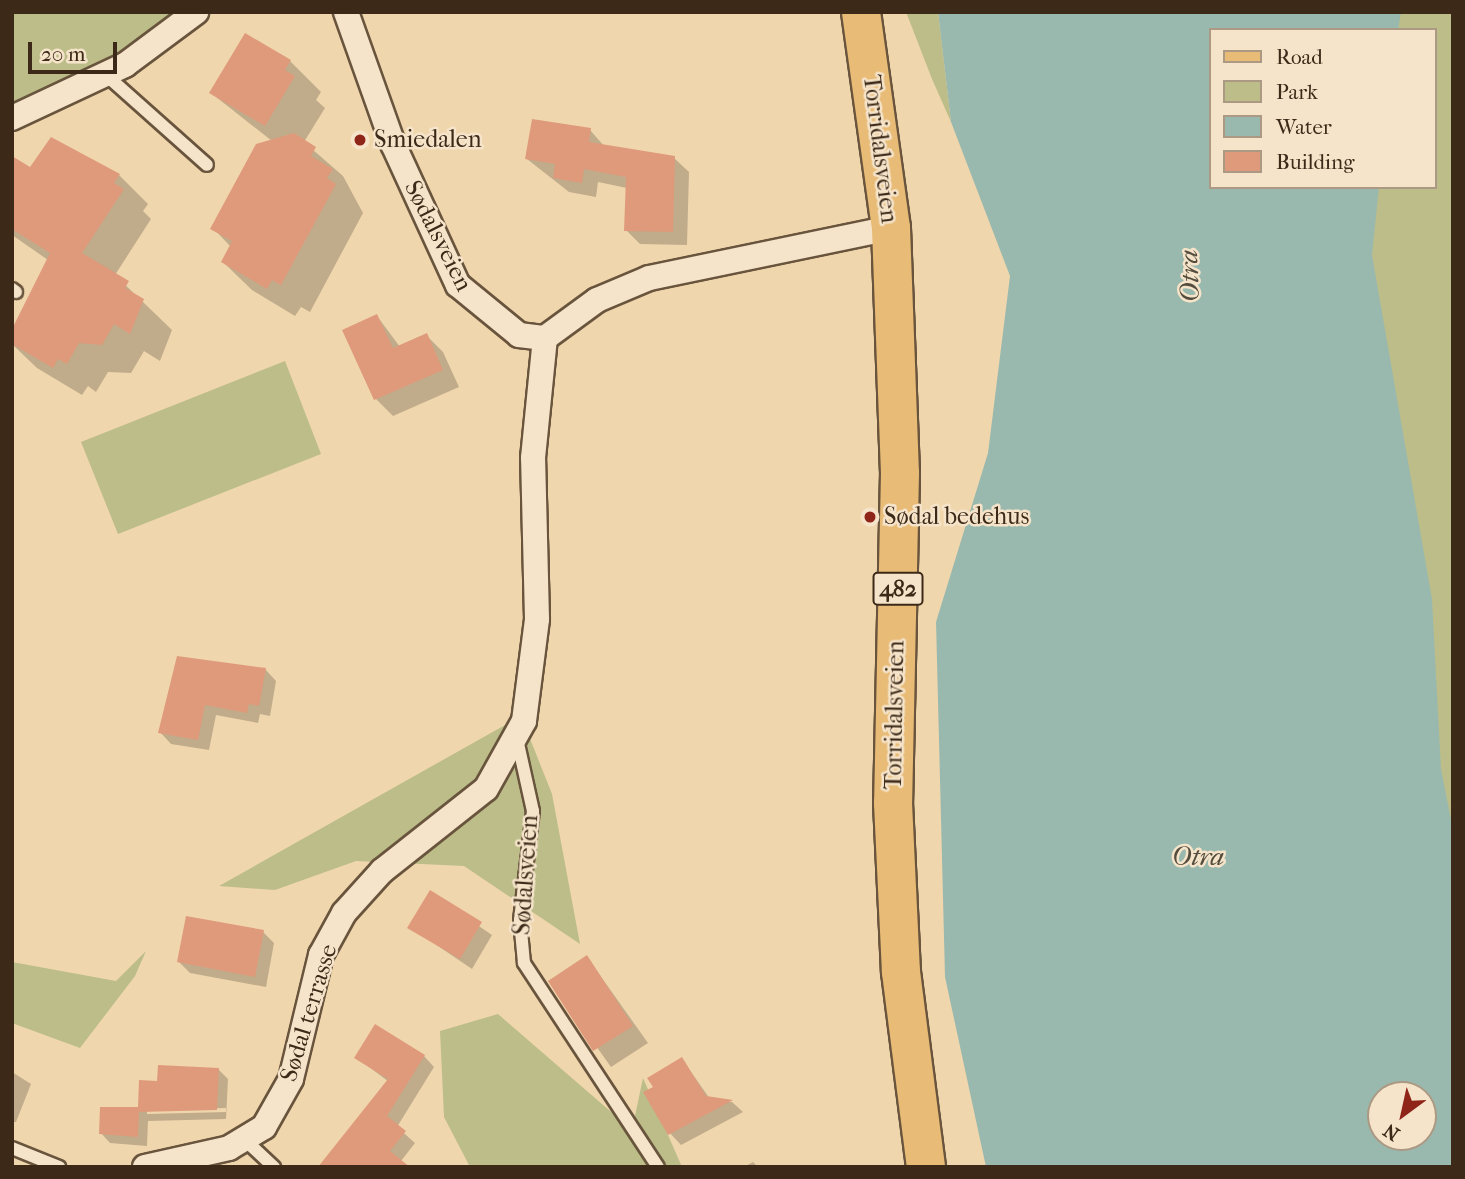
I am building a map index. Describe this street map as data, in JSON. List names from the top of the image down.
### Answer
{
  "streets": {
    "main road": ["Torridalsveien", "482"],
    "street": ["Sødalsveien", "Sødal terrasse"]
  },
  "crossings": [
    ["Sødalsveien", "Sødal terrasse"]
  ],
  "water": ["Otra"],
  "places": ["Smiedalen", "Sødal bedehus"],
  "legend": [
    "Road",
    "Park",
    "Water",
    "Building"
  ],
  "scale_bar": "20 m",
  "north": "bottom left"
}
